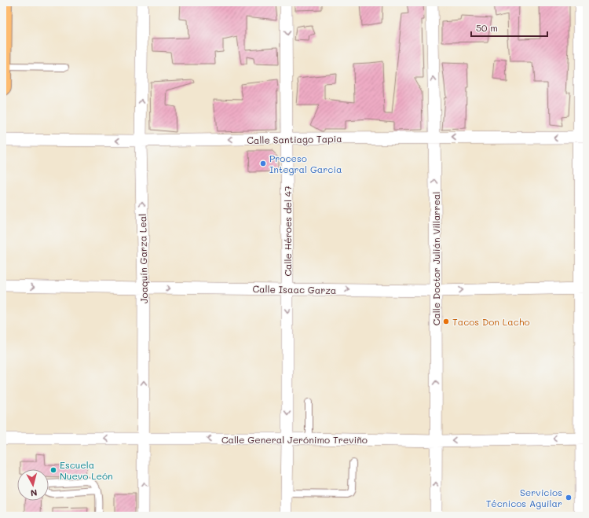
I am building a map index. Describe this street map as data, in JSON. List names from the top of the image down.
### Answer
{
  "streets": {
    "street": [
      "Calle Santiago Tapia",
      "Calle Héroes del 47",
      "Joaquín Garza Leal",
      "Calle Doctor Julián Villarreal",
      "Calle Isaac Garza",
      "Calle General Jerónimo Treviño"
    ]
  },
  "crossings": [
    ["Calle Santiago Tapia", "Calle Héroes del 47"],
    ["Calle Santiago Tapia", "Joaquín Garza Leal"],
    ["Calle Santiago Tapia", "Calle Doctor Julián Villarreal"],
    ["Calle Héroes del 47", "Calle Isaac Garza"],
    ["Calle Héroes del 47", "Calle General Jerónimo Treviño"],
    ["Joaquín Garza Leal", "Calle Isaac Garza"],
    ["Joaquín Garza Leal", "Calle General Jerónimo Treviño"],
    ["Calle Doctor Julián Villarreal", "Calle Isaac Garza"],
    ["Calle Doctor Julián Villarreal", "Calle General Jerónimo Treviño"]
  ],
  "one_way": [
    "Calle Santiago Tapia",
    "Calle Héroes del 47",
    "Joaquín Garza Leal",
    "Calle Doctor Julián Villarreal",
    "Calle Isaac Garza",
    "Calle General Jerónimo Treviño"
  ],
  "places": [
    "Proceso Integral Garcia",
    "Tacos Don Lacho",
    "Escuela Nuevo León",
    "Servicios Técnicos Aguilar"
  ],
  "scale_bar": "50 m",
  "north": "bottom"
}
